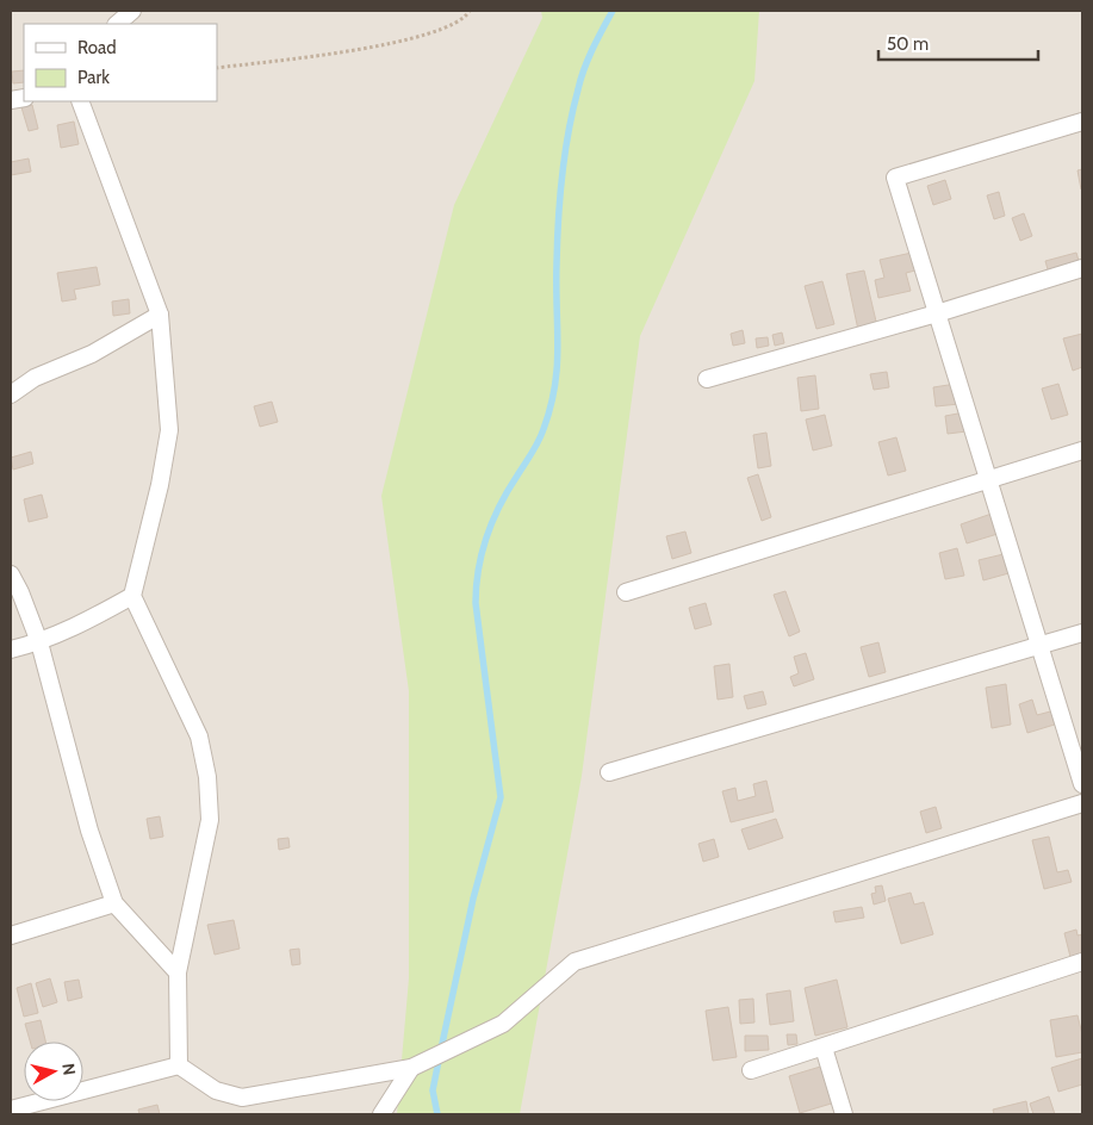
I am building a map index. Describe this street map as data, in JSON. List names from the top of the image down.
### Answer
{
  "legend": ["Road", "Park"],
  "scale_bar": "50 m",
  "north": "right"
}
